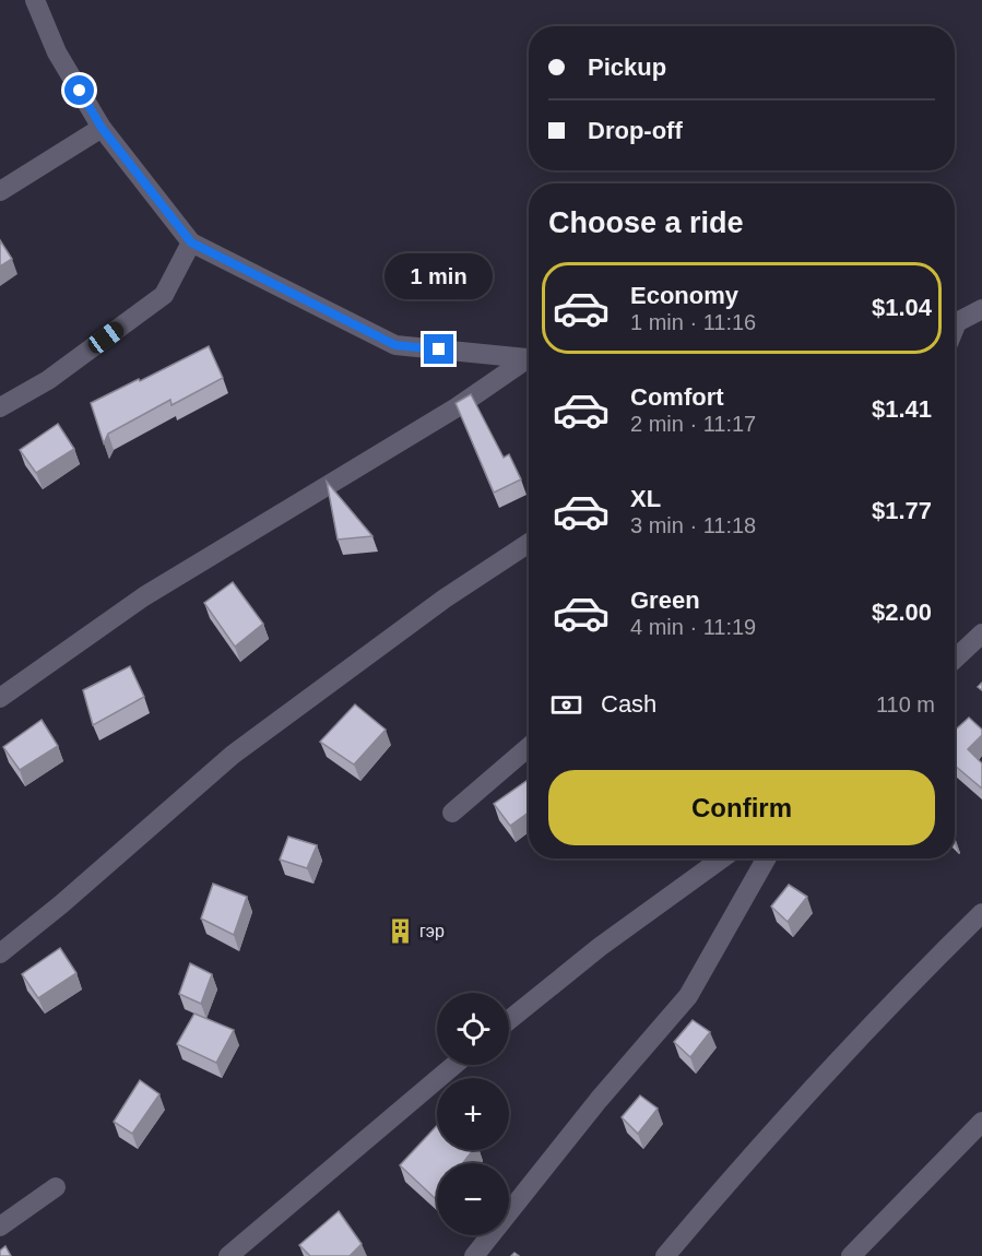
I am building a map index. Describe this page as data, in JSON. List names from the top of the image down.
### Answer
{
  "places": {
    "building": ["гэр"]
  },
  "page": {
    "banner": ["Pickup", "Drop-off"],
    "heading": "Choose a ride",
    "bubble": "1 min",
    "list": [
      {
        "name": "Economy",
        "note": "1 min · 11:16",
        "value": "$1.04"
      },
      {
        "name": "Comfort",
        "note": "2 min · 11:17",
        "value": "$1.41"
      },
      {
        "name": "XL",
        "note": "3 min · 11:18",
        "value": "$1.77"
      },
      {
        "name": "Green",
        "note": "4 min · 11:19",
        "value": "$2.00"
      }
    ],
    "pay": ["Cash", "110 m"],
    "buttons": "Confirm",
    "map_buttons": ["+", "−"]
  }
}
